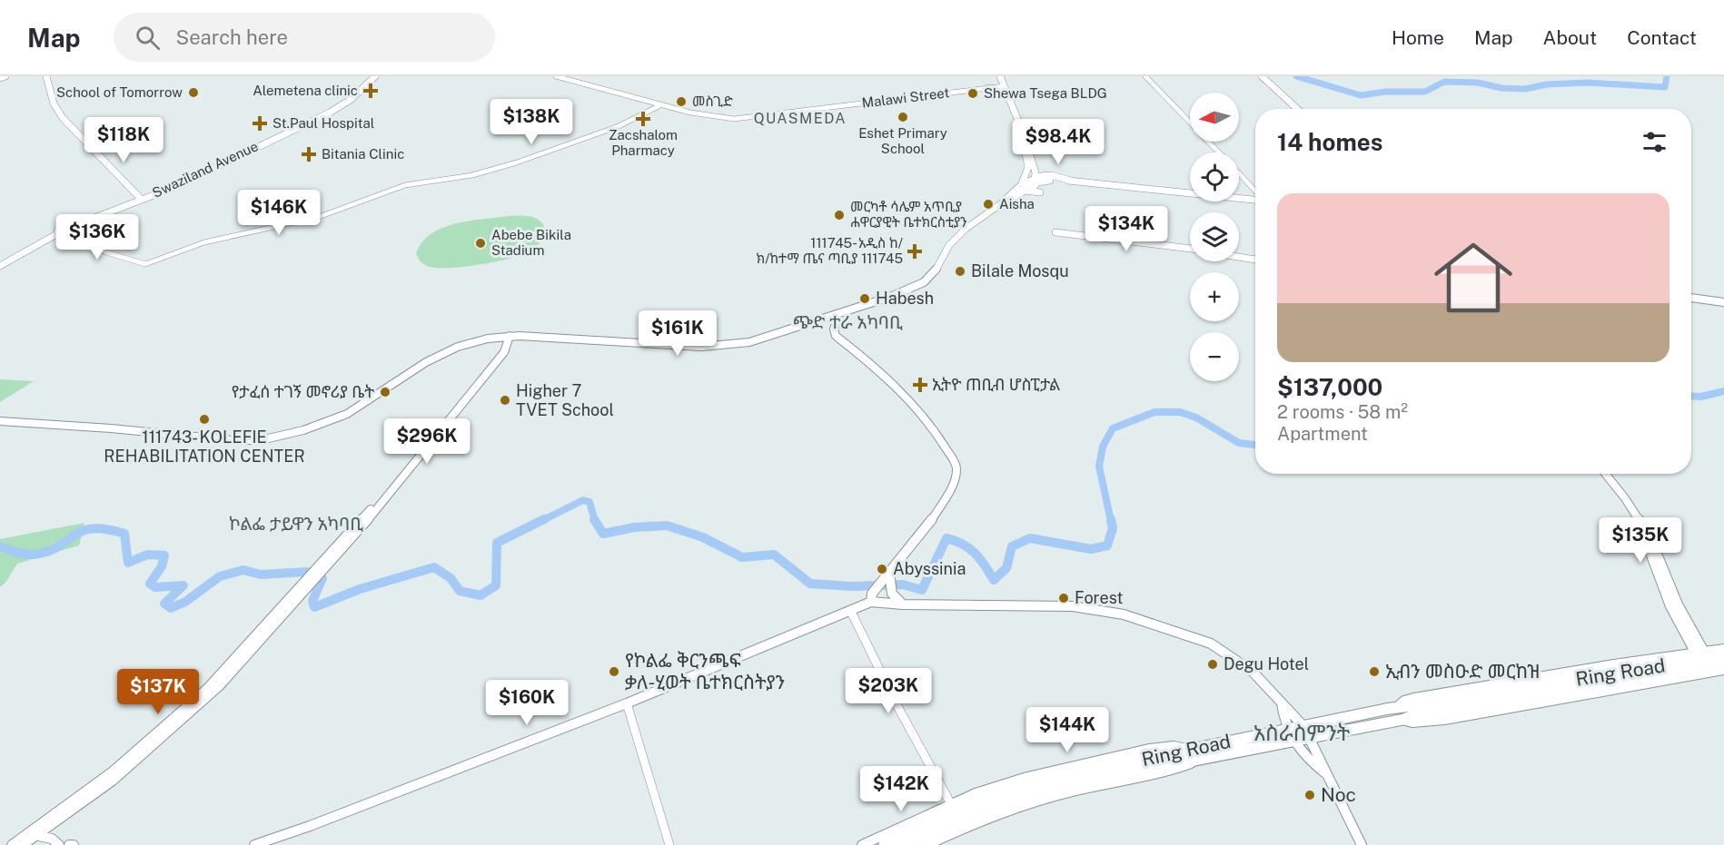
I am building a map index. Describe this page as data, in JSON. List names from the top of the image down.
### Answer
{
  "streets": {
    "highway": ["Ring Road"],
    "main road": ["Swaziland Avenue"],
    "street": ["Malawi Street"]
  },
  "districts": [
    "QUASMEDA",
    "ጭድ ተራ አካባቢ",
    "ኮልፌ ታይዋን አካባቢ",
    "አስራስምንት"
  ],
  "places": {
    "health": [
      "Alemetena clinic",
      "Zacshalom Pharmacy",
      "St.Paul Hospital",
      "Bitania Clinic",
      "111745- አዲስ ከ/ ክ/ከተማ ጤና ጣቢያ 111745",
      "ኢትዮ ጠቢብ ሆስፒታል"
    ],
    "other": [
      "School of Tomorrow",
      "Shewa Tsega BLDG",
      "መስጊድ",
      "Eshet Primary School",
      "Aisha",
      "መርካቶ ሳሌም አጥቢያ ሐዋርያዊት ቤተክርስቲያን",
      "Abebe Bikila Stadium",
      "Bilale Mosqu",
      "Habesh",
      "የታፈሰ ተገኝ መኖሪያ ቤት",
      "Higher 7 TVET School",
      "111743- KOLEFIE REHABILITATION CENTER",
      "Abyssinia",
      "Forest",
      "Degu Hotel",
      "የኮልፌ ቅርንጫፍ ቃለ-ሂወት ቤተክርስትያን",
      "ኢብን መስዑድ መርከዝ",
      "Noc"
    ]
  },
  "north": "left",
  "page": {
    "header": "Map",
    "search": "Search here",
    "nav": [
      "Home",
      "Map",
      "About",
      "Contact"
    ],
    "map_buttons": ["+", "−"],
    "price": [
      "$138K",
      "$118K",
      "$98.4K",
      "$146K",
      "$134K",
      "$136K",
      "$161K",
      "$296K",
      "$135K",
      "$203K",
      "$137K",
      "$160K",
      "$144K",
      "$142K"
    ],
    "heading": "14 homes",
    "list": [
      {
        "name": "$137,000",
        "note": "2 rooms · 58 m² · Apartment"
      }
    ]
  }
}
